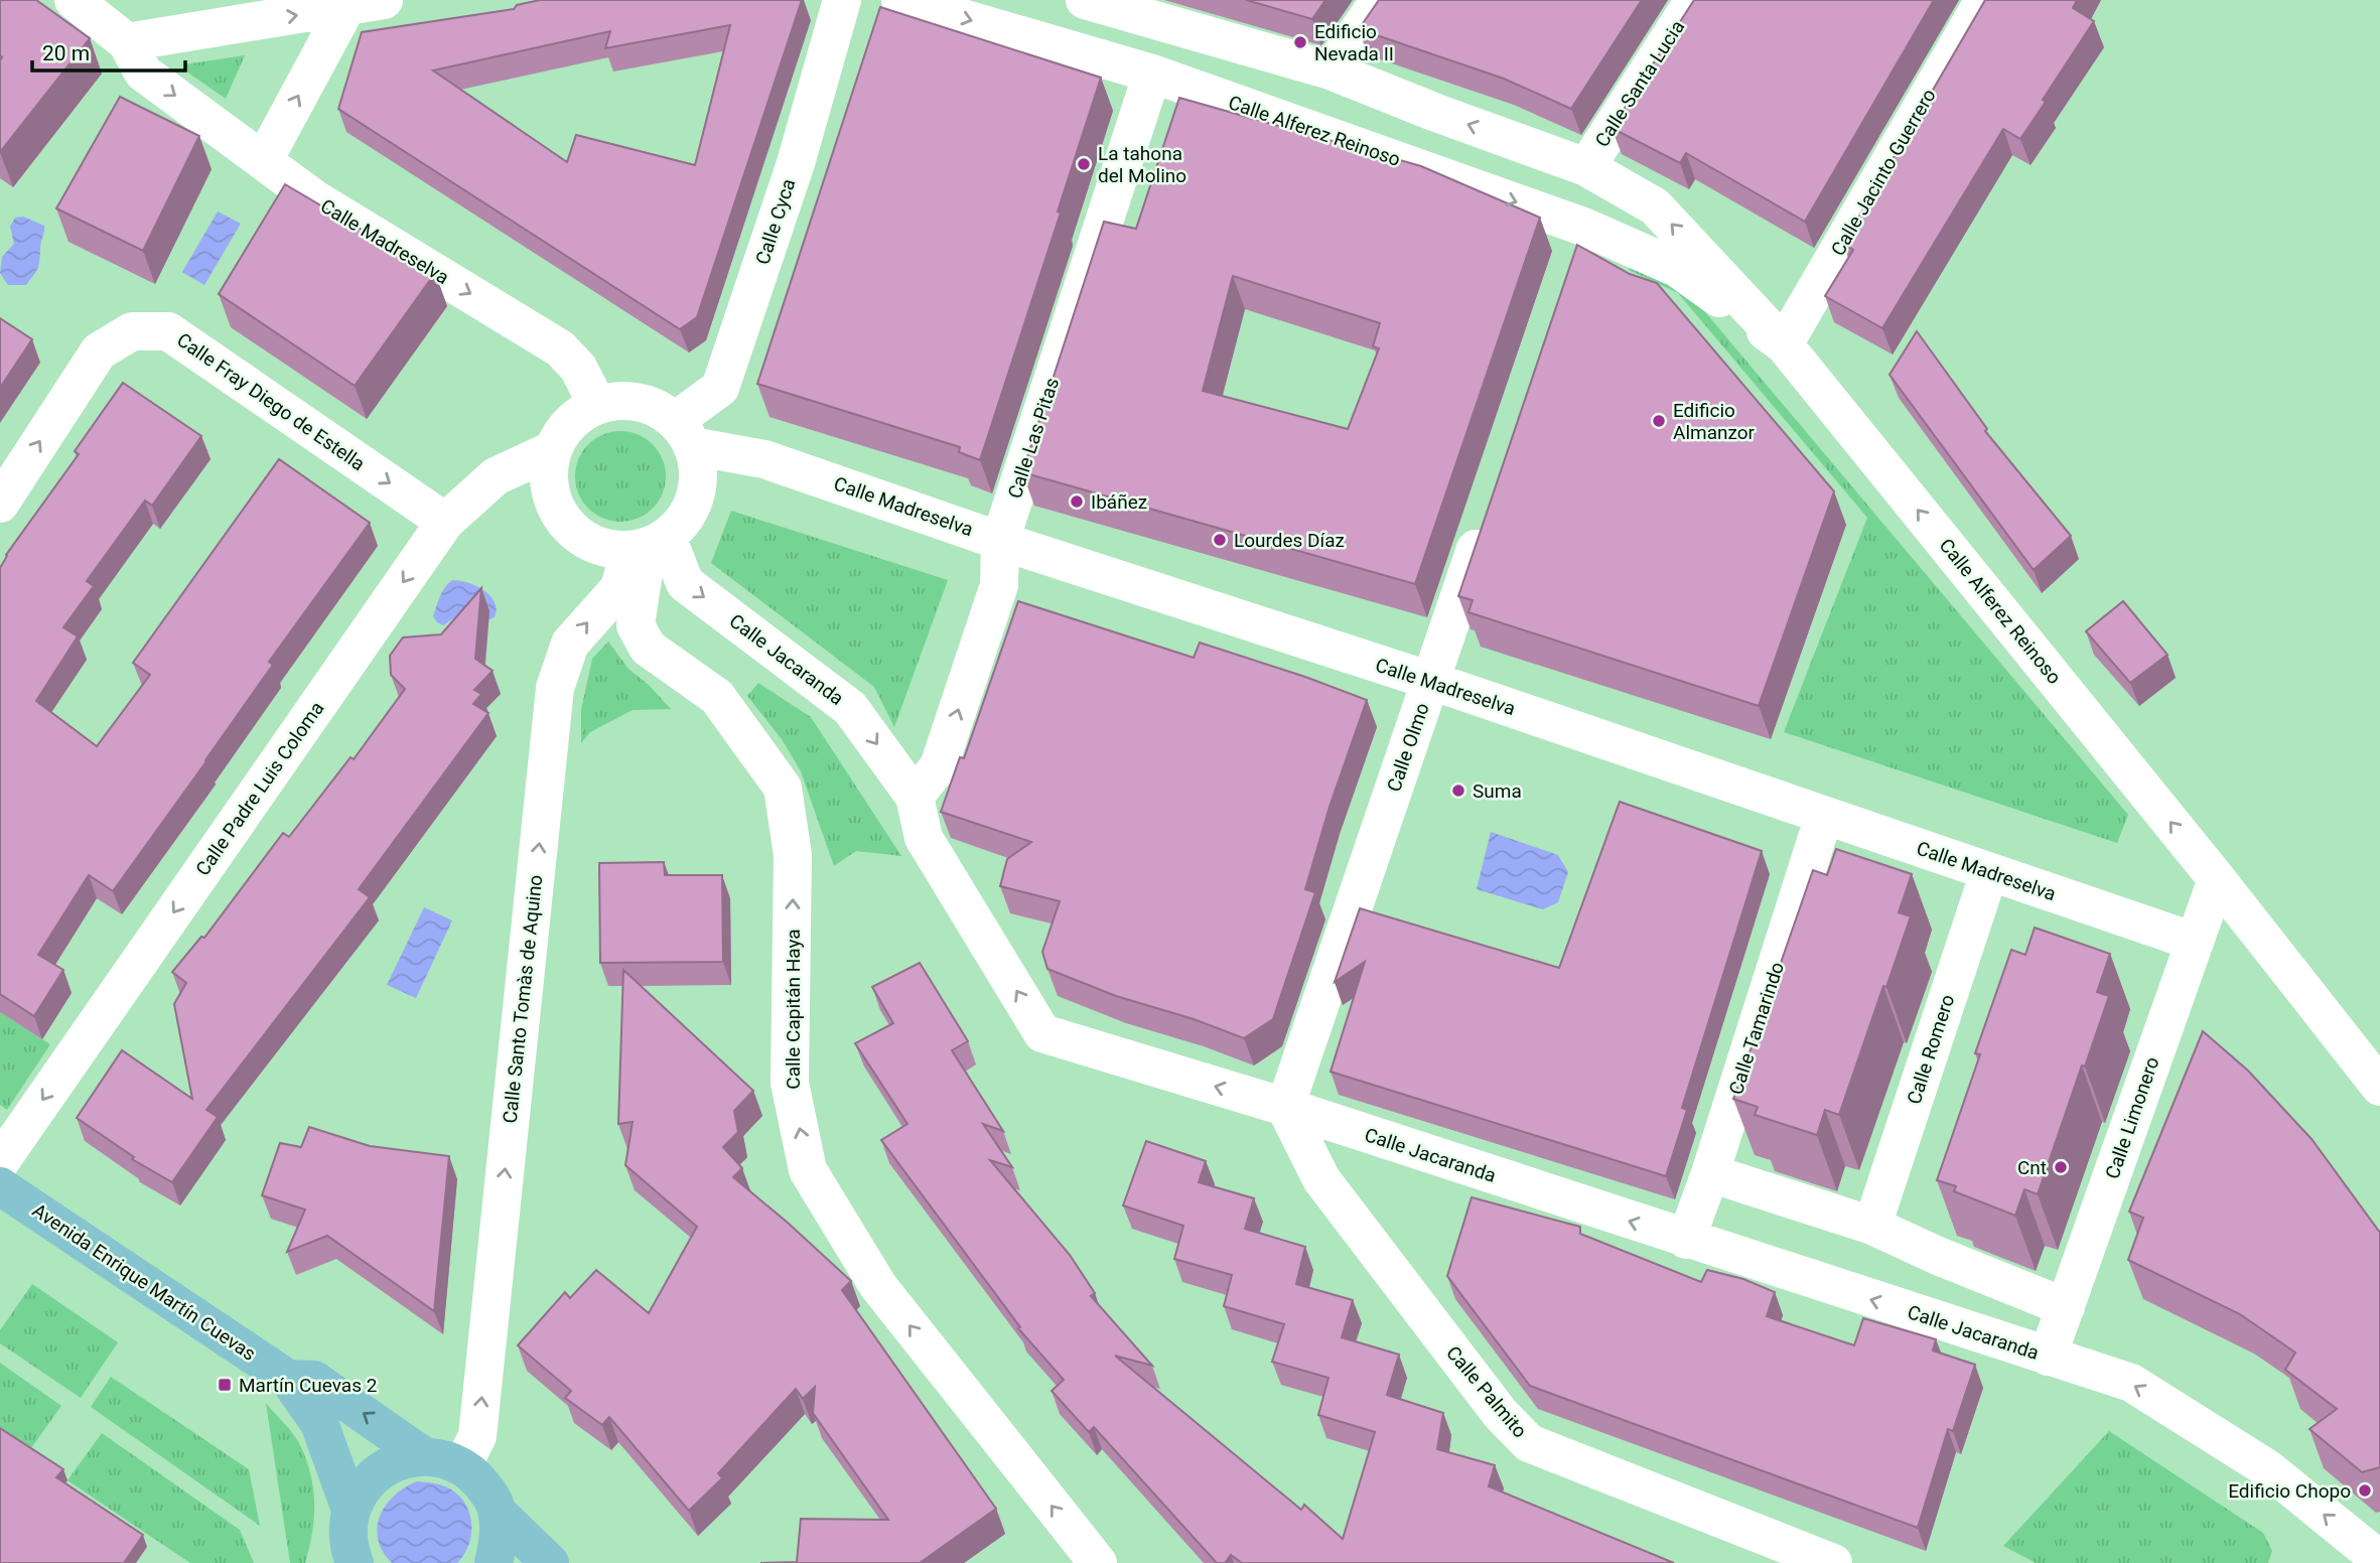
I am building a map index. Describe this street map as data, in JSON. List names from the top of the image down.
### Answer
{
  "streets": {
    "main road": ["Avenida Enrique Martín Cuevas"],
    "street": [
      "Calle Santa Lucia",
      "Calle Alferez Reinoso",
      "Calle Jacinto Guerrero",
      "Calle Cyca",
      "Calle Madreselva",
      "Calle Fray Diego de Estella",
      "Calle Las Pitas",
      "Calle Jacaranda",
      "Calle Olmo",
      "Calle Padre Luis Coloma",
      "Calle Santo Tomàs de Aquino",
      "Calle Capitán Haya",
      "Calle Tamarindo",
      "Calle Romero",
      "Calle Limonero",
      "Calle Palmito"
    ]
  },
  "crossings": [
    ["Calle Santa Lucia", "Calle Alferez Reinoso"],
    ["Calle Alferez Reinoso", "Calle Jacinto Guerrero"],
    ["Calle Alferez Reinoso", "Calle Las Pitas"],
    ["Calle Alferez Reinoso", "Calle Limonero"],
    ["Calle Cyca", "Calle Madreselva"],
    ["Calle Cyca", "Calle Jacaranda"],
    ["Calle Cyca", "Calle Padre Luis Coloma"],
    ["Calle Cyca", "Calle Santo Tomàs de Aquino"],
    ["Calle Cyca", "Calle Capitán Haya"],
    ["Calle Madreselva", "Calle Las Pitas"],
    ["Calle Madreselva", "Calle Jacaranda"],
    ["Calle Madreselva", "Calle Olmo"],
    ["Calle Madreselva", "Calle Padre Luis Coloma"],
    ["Calle Madreselva", "Calle Santo Tomàs de Aquino"],
    ["Calle Madreselva", "Calle Capitán Haya"],
    ["Calle Madreselva", "Calle Tamarindo"],
    ["Calle Madreselva", "Calle Romero"],
    ["Calle Madreselva", "Calle Limonero"],
    ["Calle Fray Diego de Estella", "Calle Padre Luis Coloma"],
    ["Calle Las Pitas", "Calle Jacaranda"],
    ["Calle Jacaranda", "Calle Olmo"],
    ["Calle Jacaranda", "Calle Padre Luis Coloma"],
    ["Calle Jacaranda", "Calle Santo Tomàs de Aquino"],
    ["Calle Jacaranda", "Calle Capitán Haya"],
    ["Calle Jacaranda", "Calle Tamarindo"],
    ["Calle Jacaranda", "Calle Limonero"],
    ["Calle Jacaranda", "Calle Palmito"],
    ["Calle Olmo", "Calle Palmito"],
    ["Calle Padre Luis Coloma", "Calle Santo Tomàs de Aquino"],
    ["Calle Padre Luis Coloma", "Calle Capitán Haya"],
    ["Calle Santo Tomàs de Aquino", "Calle Capitán Haya"]
  ],
  "one_way": [
    "Calle Las Pitas",
    "Calle Padre Luis Coloma",
    "Calle Santo Tomàs de Aquino",
    "Calle Capitán Haya"
  ],
  "places": {
    "other": [
      "Edificio Nevada II",
      "La tahona del Molino",
      "Edificio Almanzor",
      "Ibáñez",
      "Lourdes Díaz",
      "Suma",
      "Cnt",
      "Edificio Chopo"
    ],
    "transit": ["Martín Cuevas 2"]
  },
  "scale_bar": "20 m"
}
